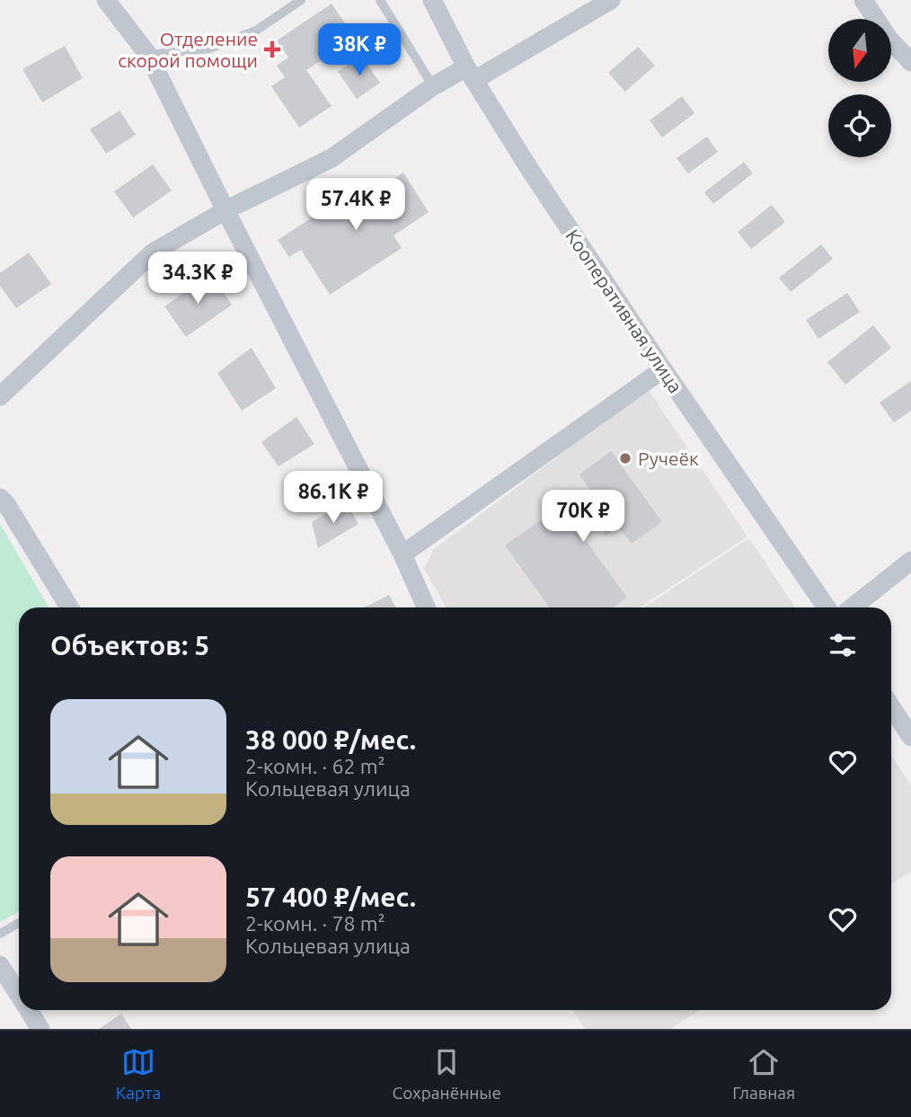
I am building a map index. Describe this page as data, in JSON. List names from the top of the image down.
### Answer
{
  "streets": {
    "street": ["Кооперативная улица"]
  },
  "places": {
    "health": ["Отделение скорой помощи"],
    "other": ["Ручеёк"]
  },
  "north": "bottom",
  "page": {
    "price": [
      "38K ₽",
      "57.4K ₽",
      "34.3K ₽",
      "86.1K ₽",
      "70K ₽"
    ],
    "heading": "Объектов: 5",
    "list": [
      {
        "name": "38 000 ₽/мес.",
        "note": "2-комн. · 62 m² · Кольцевая улица"
      },
      {
        "name": "57 400 ₽/мес.",
        "note": "2-комн. · 78 m² · Кольцевая улица"
      }
    ],
    "tabs": ["Карта", "Сохранённые", "Главная"]
  }
}
